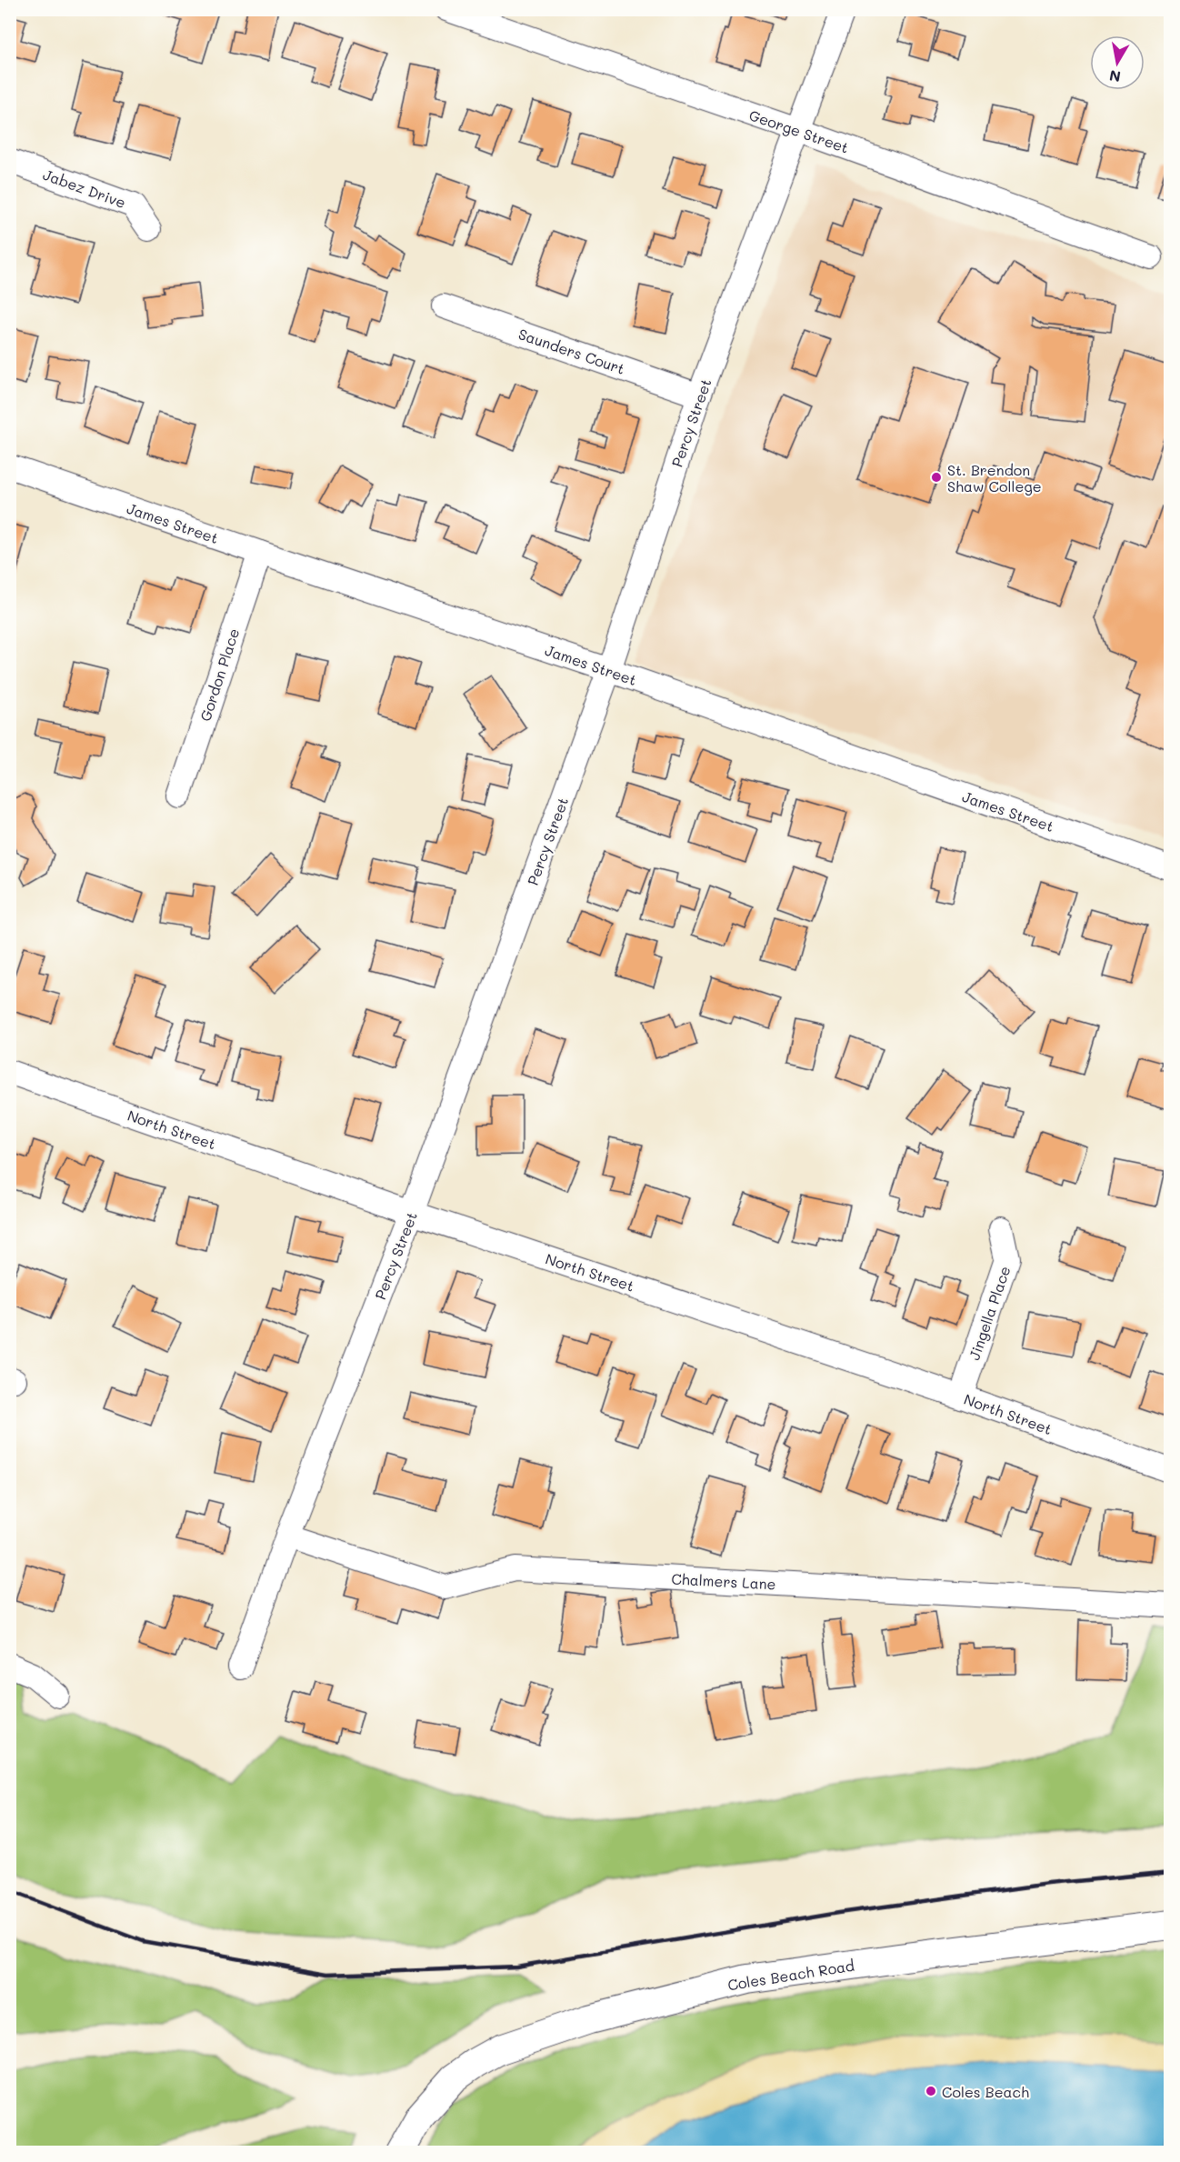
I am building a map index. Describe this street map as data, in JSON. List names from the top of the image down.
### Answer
{
  "streets": {
    "street": [
      "George Street",
      "Jabez Drive",
      "Saunders Court",
      "Percy Street",
      "James Street",
      "Gordon Place",
      "North Street",
      "Jingella Place",
      "Chalmers Lane",
      "Coles Beach Road"
    ]
  },
  "crossings": [
    ["George Street", "Percy Street"],
    ["Saunders Court", "Percy Street"],
    ["Percy Street", "James Street"],
    ["Percy Street", "North Street"],
    ["Percy Street", "Chalmers Lane"],
    ["James Street", "Gordon Place"],
    ["North Street", "Jingella Place"]
  ],
  "places": ["St. Brendon Shaw College", "Coles Beach"],
  "north": "bottom"
}
